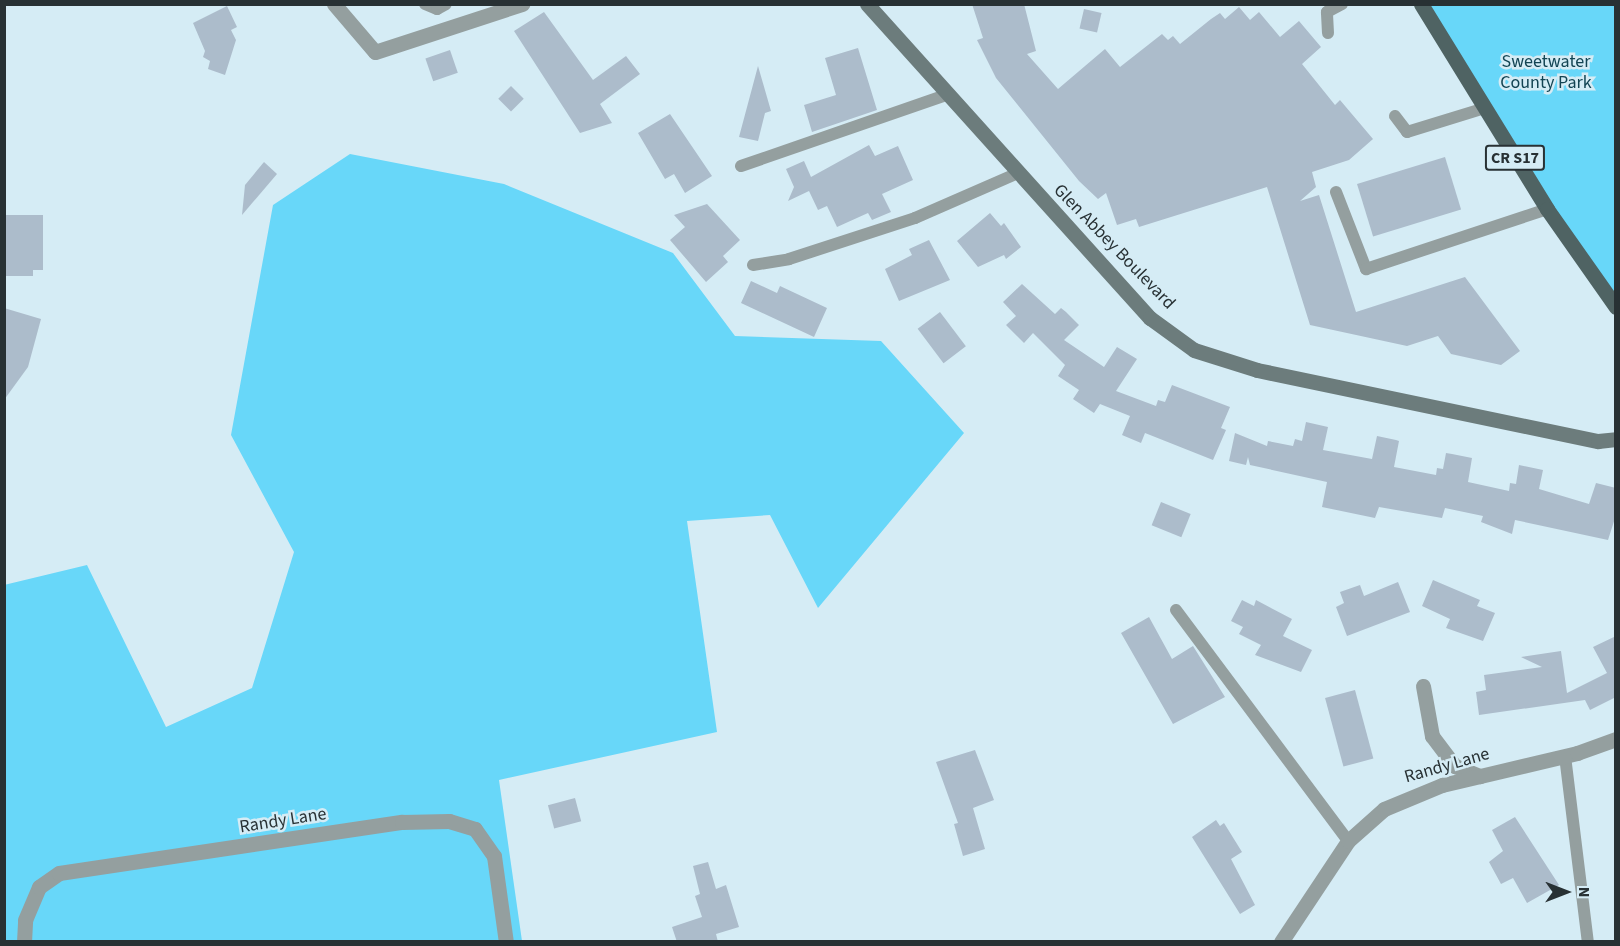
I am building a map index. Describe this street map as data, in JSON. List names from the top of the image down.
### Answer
{
  "streets": {
    "main road": ["CR S17"],
    "street": ["Glen Abbey Boulevard", "Randy Lane"]
  },
  "parks": ["Sweetwater County Park"],
  "north": "right"
}
